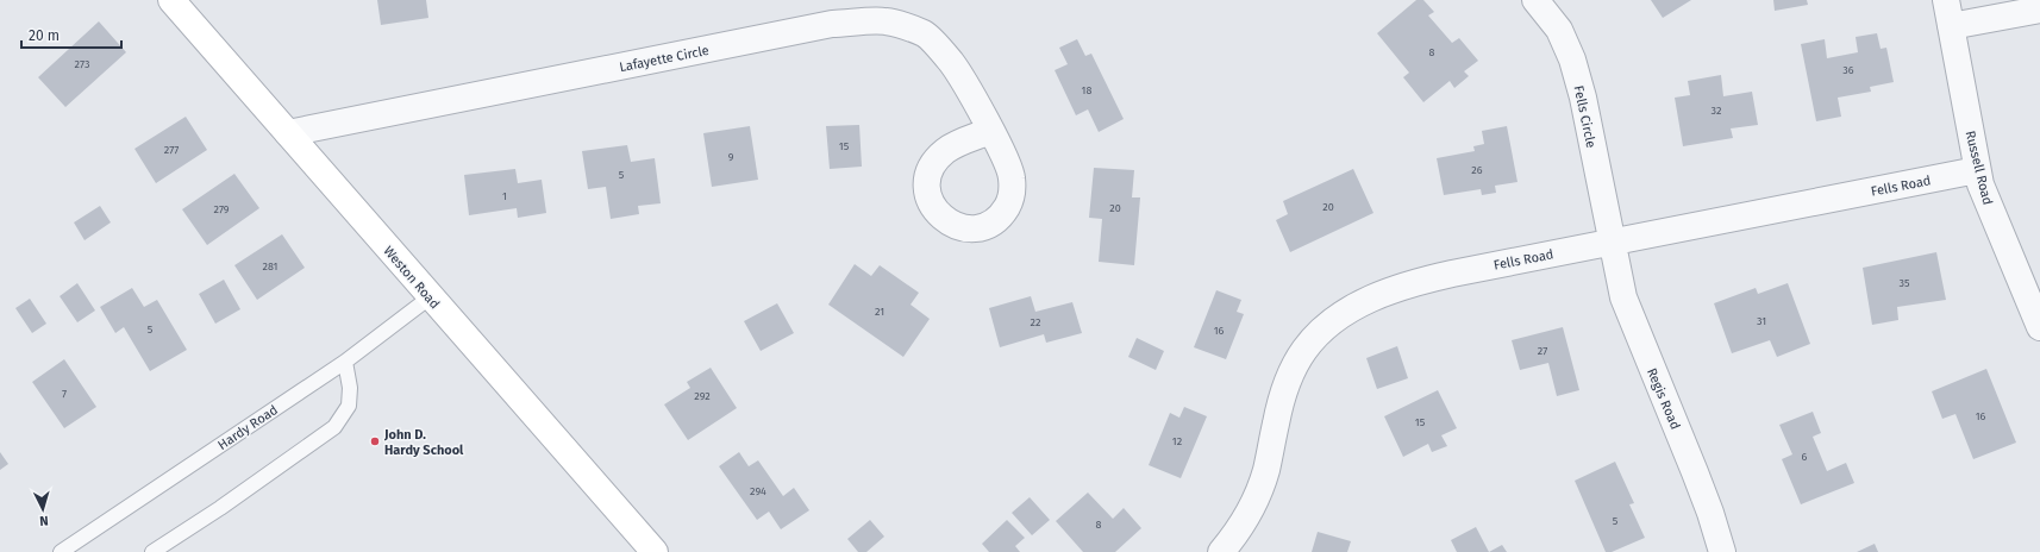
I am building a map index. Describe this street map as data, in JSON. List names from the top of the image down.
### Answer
{
  "streets": {
    "main road": ["Weston Road"],
    "street": [
      "Lafayette Circle",
      "Fells Circle",
      "Russell Road",
      "Fells Road",
      "Regis Road"
    ],
    "lane": ["Hardy Road"]
  },
  "crossings": [
    ["Lafayette Circle", "Weston Road"],
    ["Fells Circle", "Fells Road"],
    ["Fells Circle", "Regis Road"],
    ["Russell Road", "Fells Road"],
    ["Fells Road", "Regis Road"],
    ["Weston Road", "Hardy Road"]
  ],
  "places": ["John D. Hardy School"],
  "house_numbers": [
    "8",
    "273",
    "36",
    "18",
    "32",
    "15",
    "277",
    "9",
    "26",
    "5",
    "1",
    "20",
    "20",
    "279",
    "281",
    "35",
    "21",
    "31",
    "22",
    "5",
    "16",
    "27",
    "7",
    "292",
    "16",
    "15",
    "12",
    "6",
    "294",
    "5",
    "8"
  ],
  "scale_bar": "20 m",
  "north": "bottom"
}
